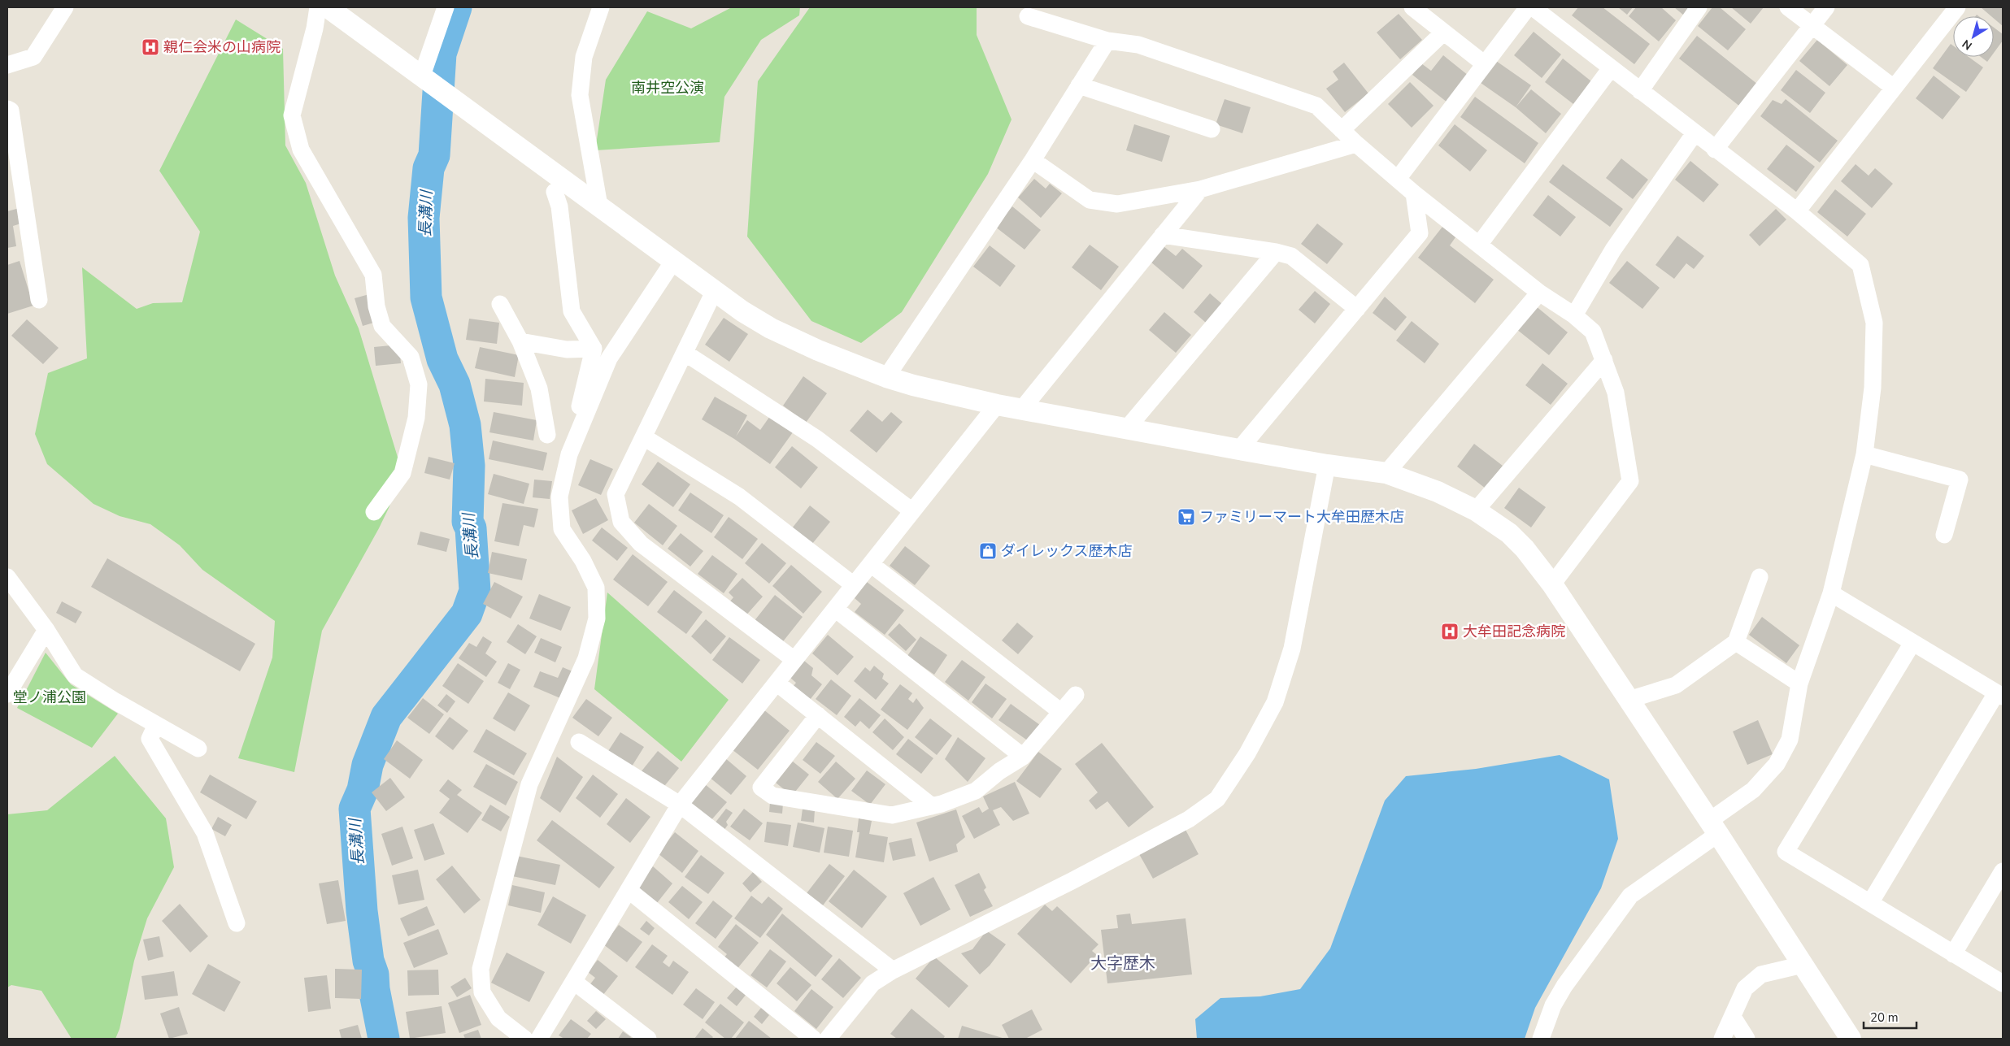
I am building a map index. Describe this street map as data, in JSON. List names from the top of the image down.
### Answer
{
  "districts": ["大字歴木"],
  "water": ["長溝川"],
  "parks": ["南井空公演", "堂ノ浦公園"],
  "places": {
    "hospital": ["親仁会米の山病院", "大牟田記念病院"],
    "supermarket": ["ファミリーマート大牟田歴木店"],
    "shop": ["ダイレックス歴木店"]
  },
  "scale_bar": "20 m",
  "north": "bottom left"
}
